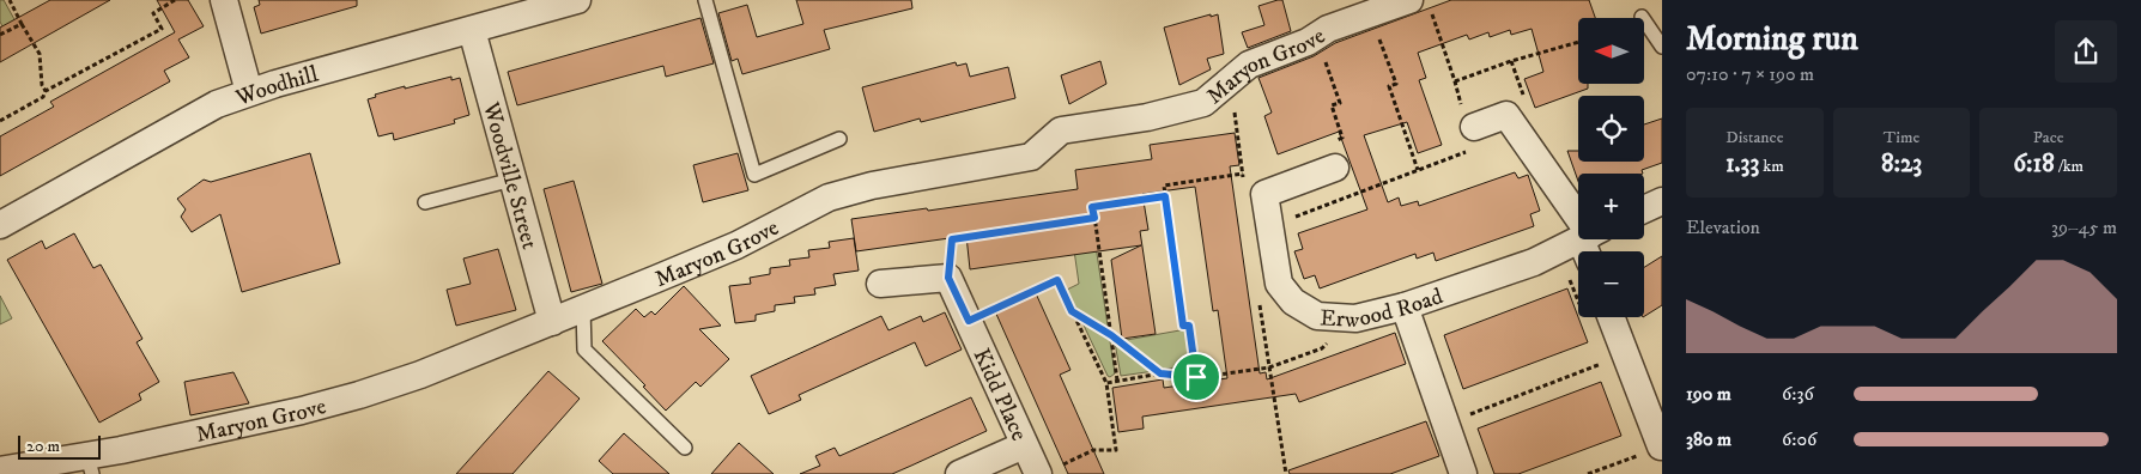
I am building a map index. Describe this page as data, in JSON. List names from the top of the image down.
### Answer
{
  "streets": {
    "street": [
      "Maryon Grove",
      "Woodhill",
      "Woodville Street",
      "Erwood Road",
      "Kidd Place"
    ]
  },
  "crossings": [
    ["Maryon Grove", "Woodville Street"],
    ["Woodhill", "Woodville Street"]
  ],
  "scale_bar": "20 m",
  "north": "left",
  "page": {
    "heading": ["Morning run", "07:10 · 7 × 190 m"],
    "map_buttons": ["+", "−"],
    "stats": [
      ["Distance", "1.33 km"],
      ["Time", "8:23"],
      ["Pace", "6:18 /km"]
    ],
    "chart": ["Elevation", "39–45 m"],
    "list": [
      {
        "name": "190 m",
        "note": "6:36"
      },
      {
        "name": "380 m",
        "note": "6:06"
      }
    ],
    "scale": "20 m"
  }
}
